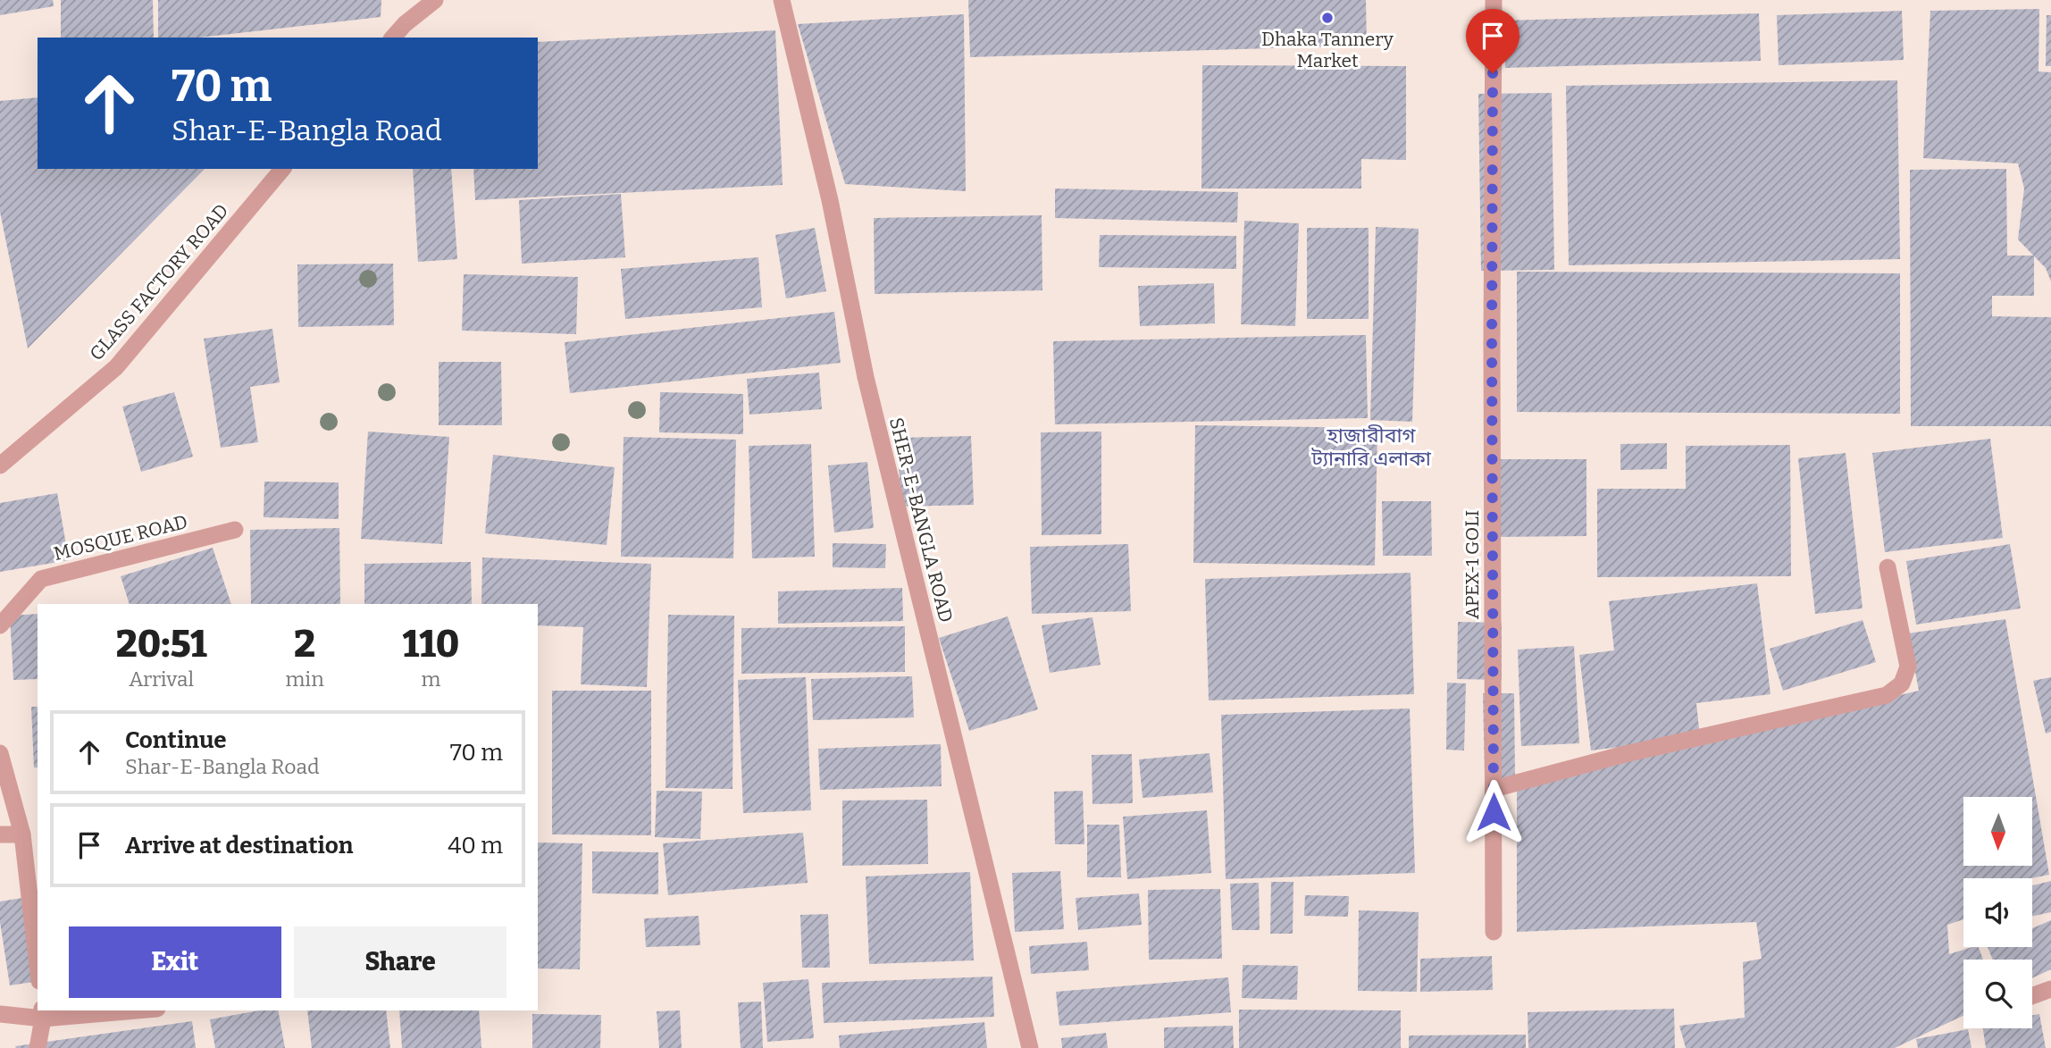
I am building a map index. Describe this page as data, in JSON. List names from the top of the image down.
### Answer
{
  "streets": {
    "street": [
      "GLASS FACTORY ROAD",
      "SHER-E-BANGLA ROAD",
      "MOSQUE ROAD",
      "APEX-1 GOLI"
    ]
  },
  "districts": ["হাজারীবাগ ট্যানারি এলাকা"],
  "places": ["Dhaka Tannery Market"],
  "north": "bottom",
  "page": {
    "turn": ["70 m", "Shar-E-Bangla Road"],
    "eta": [
      "20:51",
      "Arrival",
      "2",
      "min",
      "110",
      "m"
    ],
    "list": [
      {
        "name": "Continue",
        "note": "Shar-E-Bangla Road",
        "value": "70 m"
      },
      {
        "name": "Arrive at destination",
        "value": "40 m"
      }
    ],
    "buttons": ["Exit", "Share"]
  }
}
